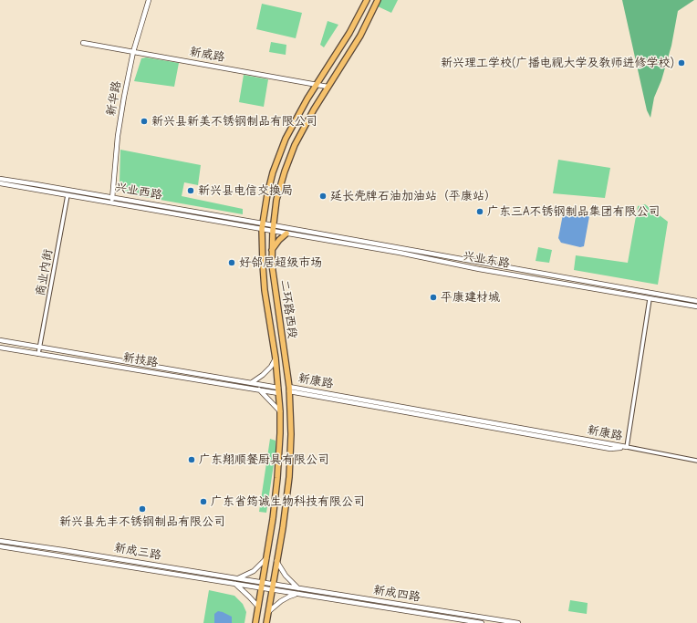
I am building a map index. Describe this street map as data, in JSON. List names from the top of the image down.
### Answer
{
  "streets": {
    "main road": ["二环路西段"],
    "street": [
      "新威路",
      "新华路",
      "兴业西路",
      "兴业东路",
      "商业内街",
      "新技路",
      "新康路",
      "新成三路",
      "新成四路"
    ]
  },
  "crossings": [
    ["新威路", "新华路"],
    ["新威路", "二环路西段"],
    ["新华路", "兴业西路"],
    ["兴业西路", "兴业东路"],
    ["兴业西路", "商业内街"],
    ["兴业西路", "二环路西段"],
    ["兴业东路", "二环路西段"],
    ["商业内街", "新技路"],
    ["二环路西段", "新技路"],
    ["二环路西段", "新康路"],
    ["二环路西段", "新成三路"],
    ["二环路西段", "新成四路"],
    ["新成三路", "新成四路"]
  ],
  "places": [
    "新兴理工学校(广播电视大学及教师进修学校)",
    "新兴县新美不锈钢制品有限公司",
    "新兴县电信交换局",
    "延长壳牌石油加油站（平康站）",
    "广东三A不锈钢制品集团有限公司",
    "好邻居超级市场",
    "平康建材城",
    "广东翔顺餐厨具有限公司",
    "广东省筠诚生物科技有限公司",
    "新兴县先丰不锈钢制品有限公司"
  ]
}
